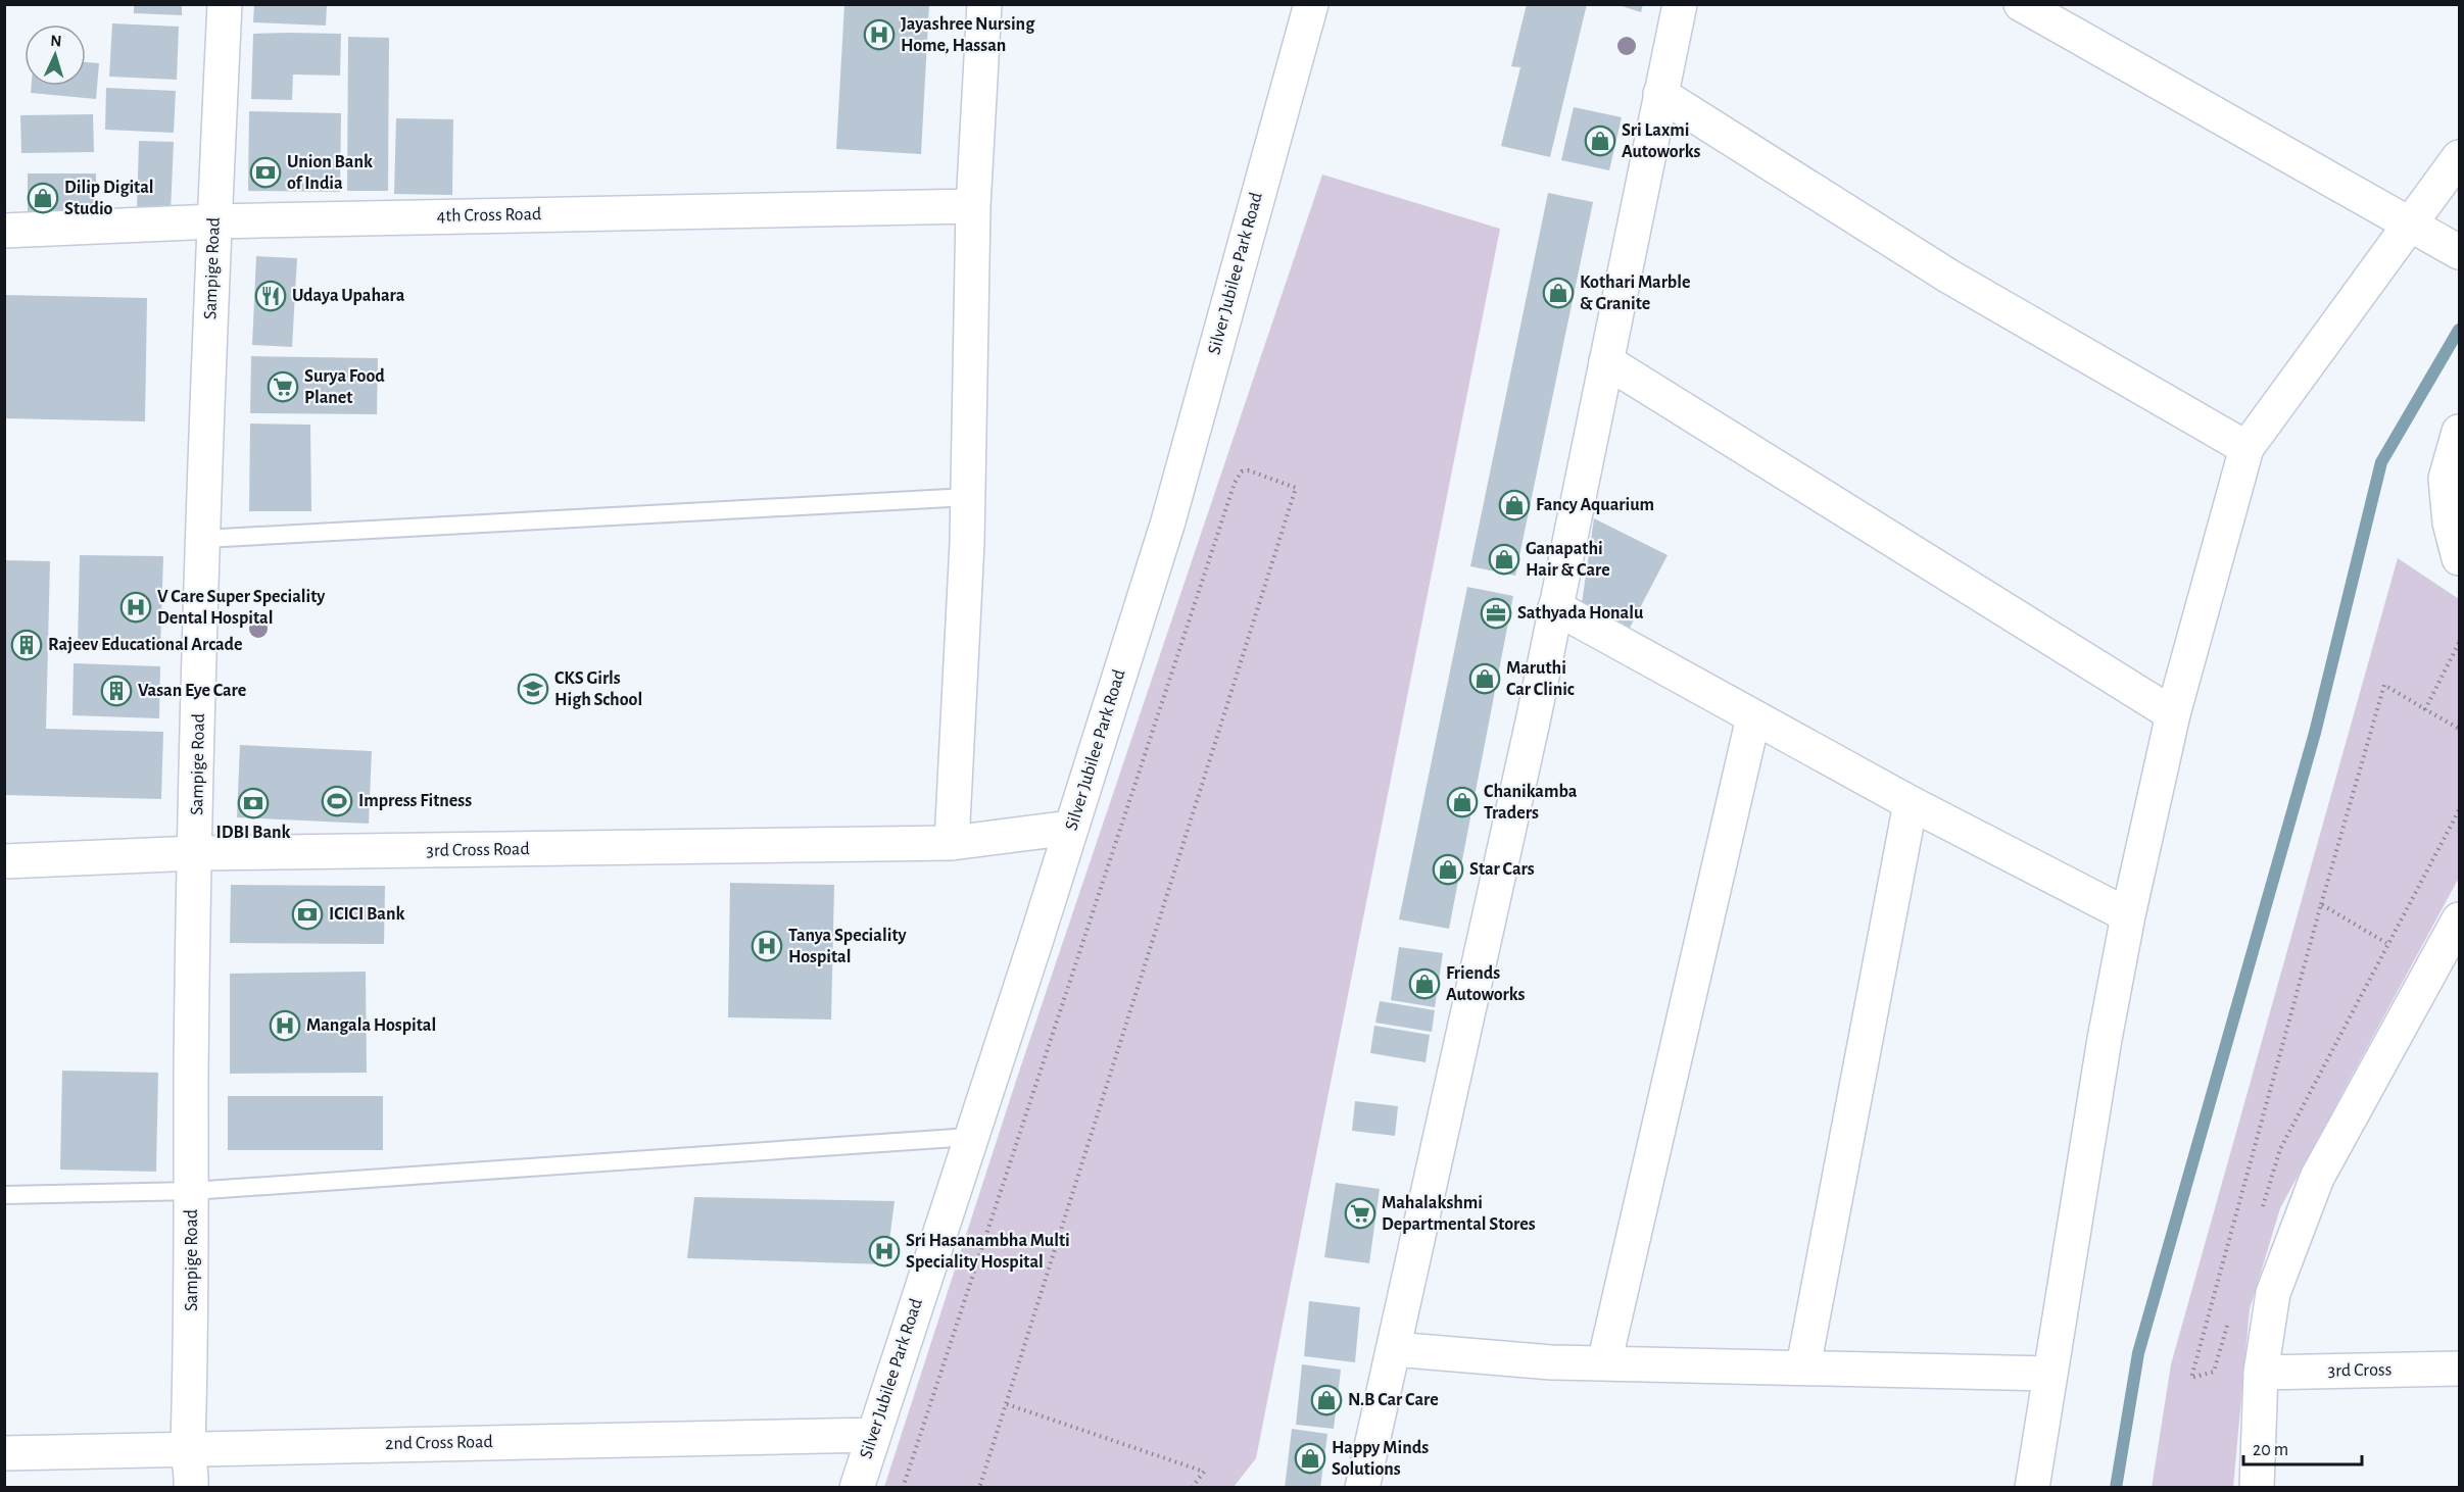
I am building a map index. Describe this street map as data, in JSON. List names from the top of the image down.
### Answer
{
  "streets": {
    "street": [
      "4th Cross Road",
      "Sampige Road",
      "Silver Jubilee Park Road",
      "3rd Cross Road",
      "3rd Cross",
      "2nd Cross Road"
    ]
  },
  "crossings": [
    ["4th Cross Road", "Sampige Road"],
    ["Sampige Road", "3rd Cross Road"],
    ["Sampige Road", "2nd Cross Road"],
    ["Silver Jubilee Park Road", "3rd Cross Road"],
    ["Silver Jubilee Park Road", "2nd Cross Road"]
  ],
  "places": {
    "hospital": [
      "Jayashree Nursing Home, Hassan",
      "V Care Super Speciality Dental Hospital",
      "Tanya Speciality Hospital",
      "Mangala Hospital",
      "Sri Hasanambha Multi Speciality Hospital"
    ],
    "shop": [
      "Sri Laxmi Autoworks",
      "Dilip Digital Studio",
      "Kothari Marble & Granite",
      "Fancy Aquarium",
      "Ganapathi Hair & Care",
      "Maruthi Car Clinic",
      "Chanikamba Traders",
      "Star Cars",
      "Friends Autoworks",
      "N.B Car Care",
      "Happy Minds Solutions"
    ],
    "bank": ["Union Bank of India", "IDBI Bank", "ICICI Bank"],
    "restaurant": ["Udaya Upahara"],
    "supermarket": ["Surya Food Planet", "Mahalakshmi Departmental Stores"],
    "office": ["Sathyada Honalu"],
    "building": ["Rajeev Educational Arcade", "Vasan Eye Care"],
    "school or university": ["CKS Girls High School"],
    "sports": ["Impress Fitness"]
  },
  "scale_bar": "20 m",
  "north": "top"
}
